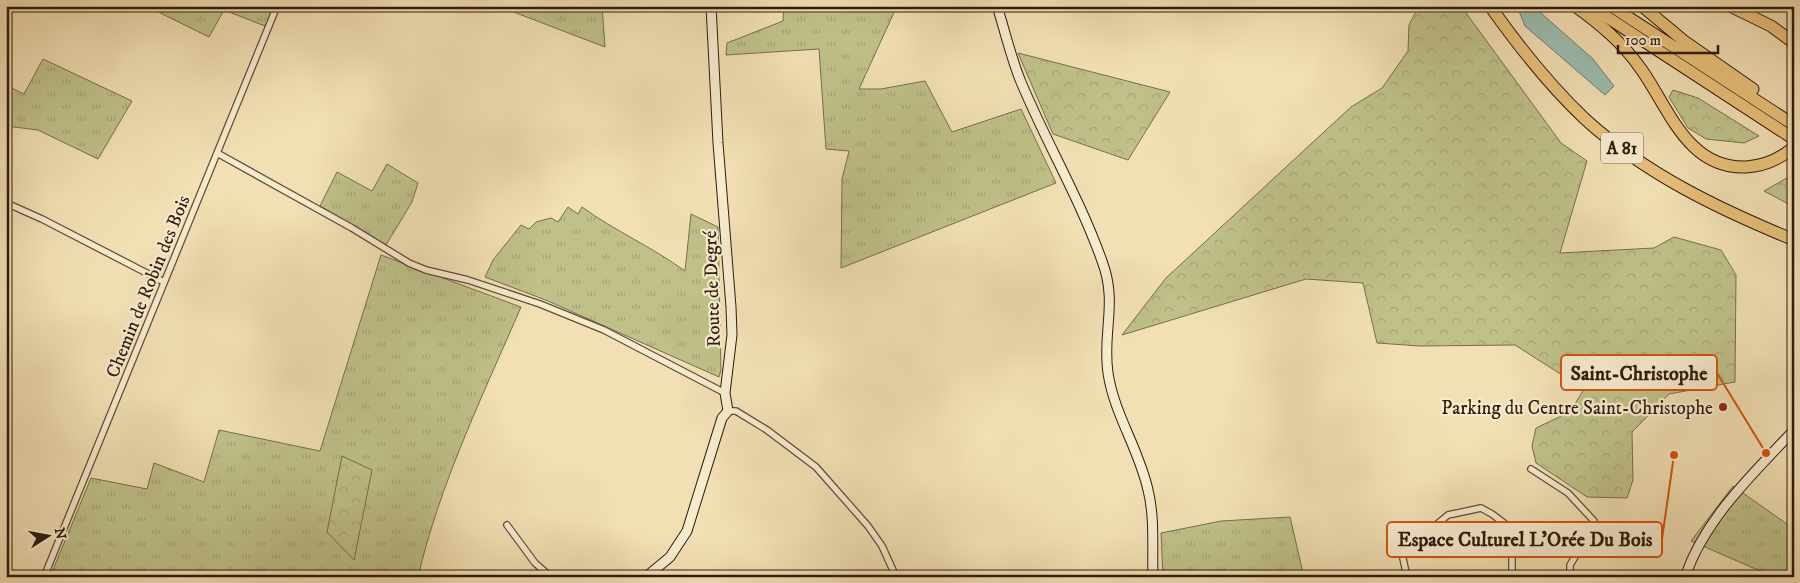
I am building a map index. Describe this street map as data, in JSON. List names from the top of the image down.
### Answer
{
  "streets": {
    "highway": ["A 81"],
    "street": ["Chemin de Robin des Bois", "Route de Degré"]
  },
  "places": ["Parking du Centre Saint-Christophe", "Saint-Christophe", "Espace Culturel L'Orée Du Bois"],
  "scale_bar": "100 m",
  "north": "right"
}
